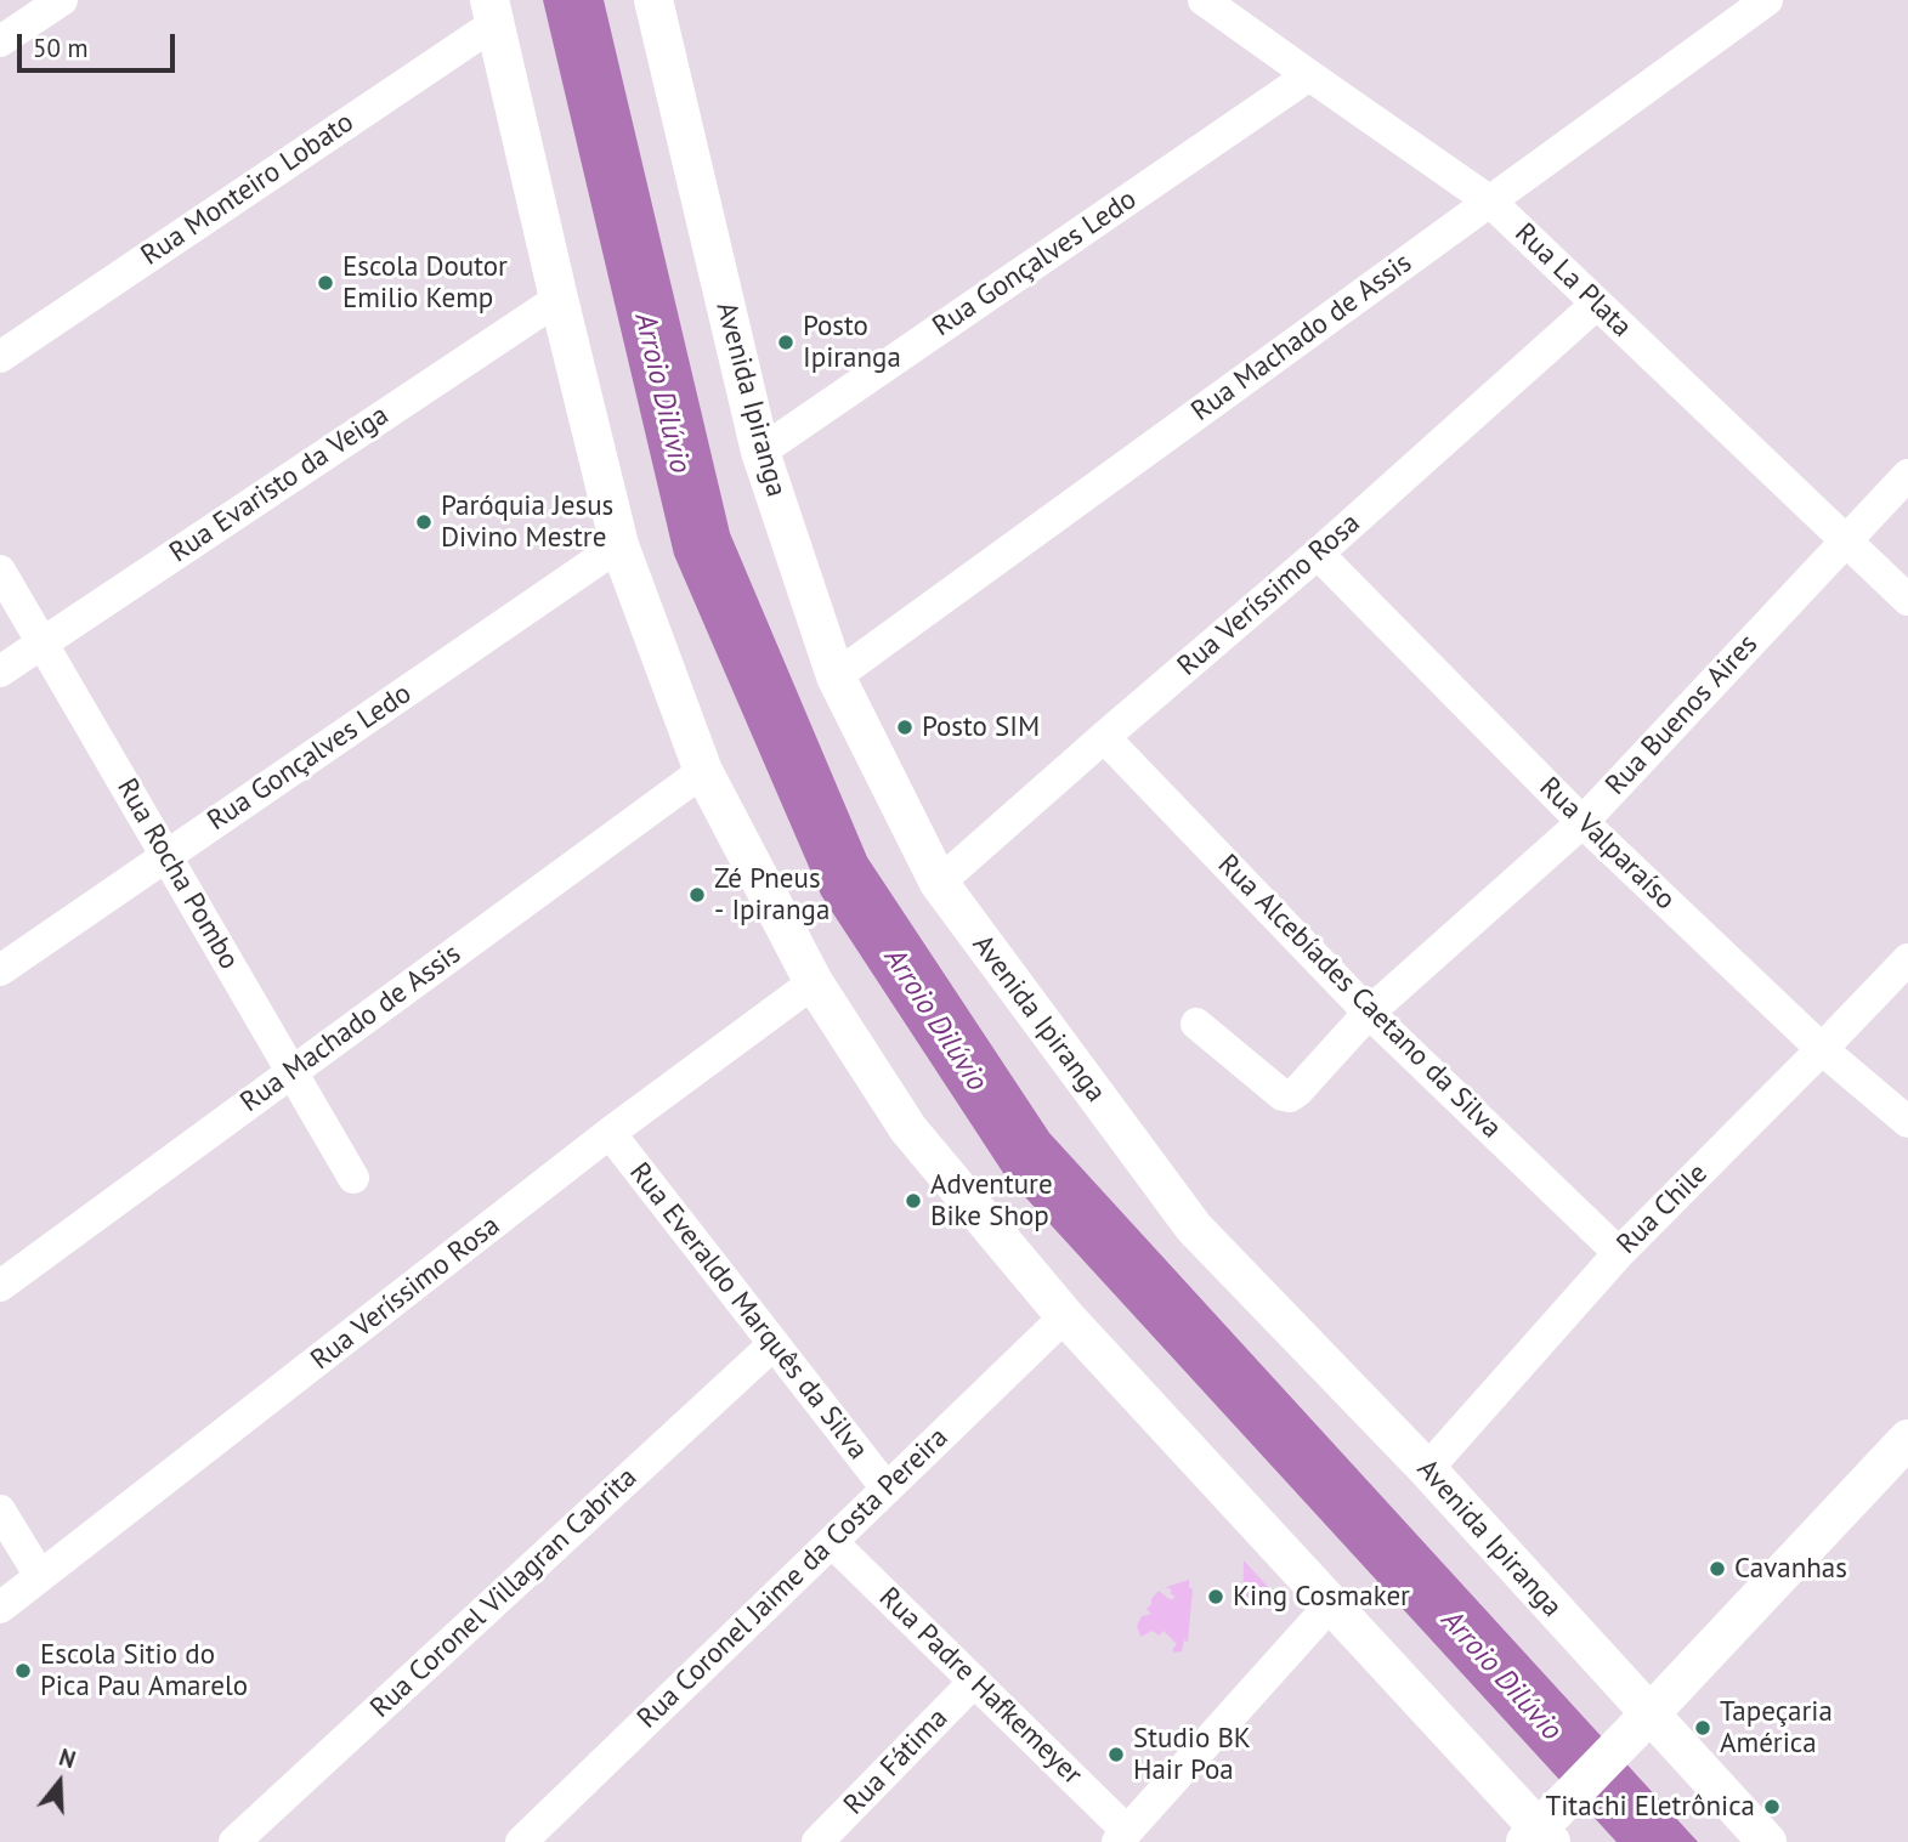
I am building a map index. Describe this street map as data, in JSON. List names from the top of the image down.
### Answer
{
  "streets": {
    "main road": ["Avenida Ipiranga"],
    "street": [
      "Rua Monteiro Lobato",
      "Rua Gonçalves Ledo",
      "Rua La Plata",
      "Rua Machado de Assis",
      "Rua Evaristo da Veiga",
      "Rua Veríssimo Rosa",
      "Rua Buenos Aires",
      "Rua Valparaíso",
      "Rua Rocha Pombo",
      "Rua Alcebíades Caetano da Silva",
      "Rua Chile",
      "Rua Everaldo Marquês da Silva",
      "Rua Coronel Jaime da Costa Pereira",
      "Rua Coronel Villagran Cabrita",
      "Rua Padre Hafkemeyer",
      "Rua Fátima"
    ]
  },
  "crossings": [
    ["Rua Gonçalves Ledo", "Rua La Plata"],
    ["Rua Gonçalves Ledo", "Avenida Ipiranga"],
    ["Rua Gonçalves Ledo", "Rua Rocha Pombo"],
    ["Rua La Plata", "Rua Machado de Assis"],
    ["Rua La Plata", "Rua Veríssimo Rosa"],
    ["Rua La Plata", "Rua Buenos Aires"],
    ["Rua Machado de Assis", "Avenida Ipiranga"],
    ["Rua Machado de Assis", "Rua Rocha Pombo"],
    ["Avenida Ipiranga", "Rua Veríssimo Rosa"],
    ["Avenida Ipiranga", "Rua Chile"],
    ["Rua Evaristo da Veiga", "Rua Rocha Pombo"],
    ["Rua Veríssimo Rosa", "Rua Valparaíso"],
    ["Rua Veríssimo Rosa", "Rua Alcebíades Caetano da Silva"],
    ["Rua Veríssimo Rosa", "Rua Everaldo Marquês da Silva"],
    ["Rua Buenos Aires", "Rua Valparaíso"],
    ["Rua Buenos Aires", "Rua Alcebíades Caetano da Silva"],
    ["Rua Valparaíso", "Rua Chile"],
    ["Rua Alcebíades Caetano da Silva", "Rua Chile"],
    ["Rua Everaldo Marquês da Silva", "Rua Coronel Jaime da Costa Pereira"],
    ["Rua Everaldo Marquês da Silva", "Rua Coronel Villagran Cabrita"],
    ["Rua Coronel Jaime da Costa Pereira", "Rua Padre Hafkemeyer"],
    ["Rua Padre Hafkemeyer", "Rua Fátima"]
  ],
  "water": ["Arroio Dilúvio"],
  "places": [
    "Escola Doutor Emilio Kemp",
    "Posto Ipiranga",
    "Paróquia Jesus Divino Mestre",
    "Posto SIM",
    "Zé Pneus - Ipiranga",
    "Adventure Bike Shop",
    "Cavanhas",
    "King Cosmaker",
    "Escola Sitio do Pica Pau Amarelo",
    "Tapeçaria América",
    "Studio BK Hair Poa",
    "Titachi Eletrônica"
  ],
  "scale_bar": "50 m",
  "north": "top"
}
